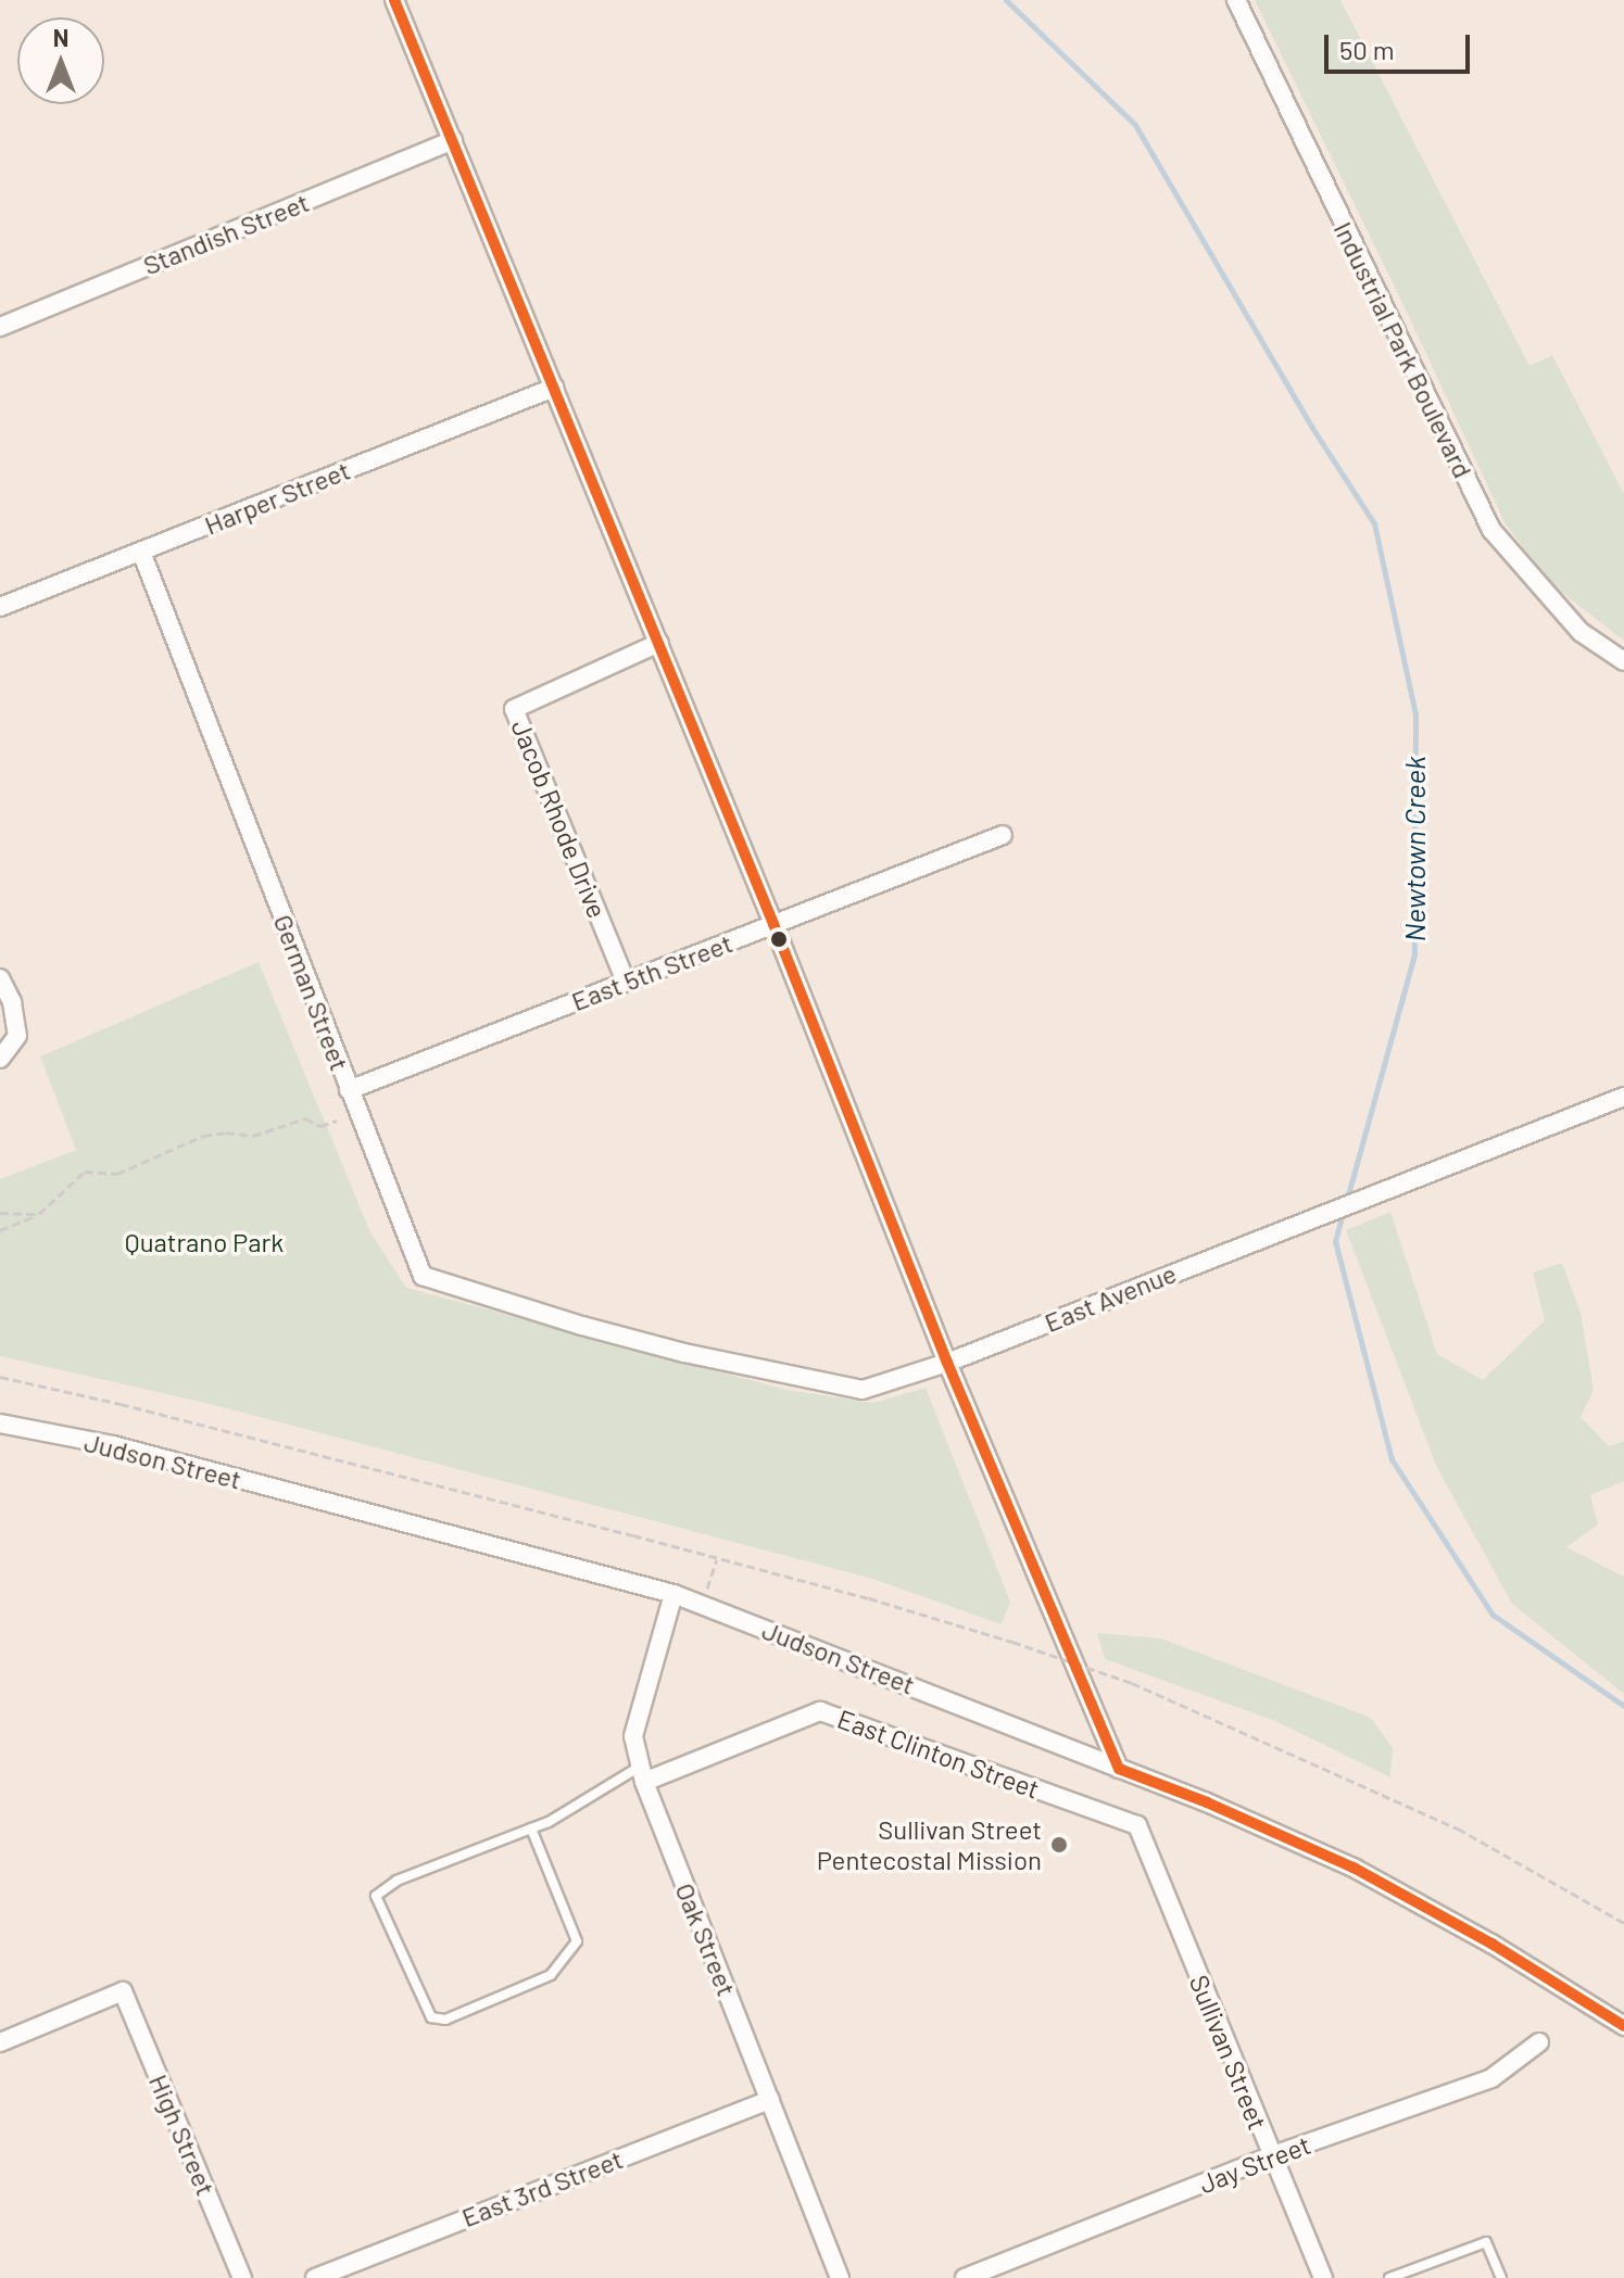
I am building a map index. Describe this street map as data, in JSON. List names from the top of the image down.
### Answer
{
  "streets": {
    "street": [
      "Standish Street",
      "Industrial Park Boulevard",
      "Harper Street",
      "Jacob Rhode Drive",
      "East 5th Street",
      "German Street",
      "East Avenue",
      "Judson Street",
      "East Clinton Street",
      "Oak Street",
      "Sullivan Street",
      "High Street",
      "Jay Street",
      "East 3rd Street"
    ]
  },
  "crossings": [
    ["Harper Street", "German Street"],
    ["Jacob Rhode Drive", "East 5th Street"],
    ["East 5th Street", "German Street"],
    ["German Street", "East Avenue"],
    ["Judson Street", "Oak Street"],
    ["East Clinton Street", "Oak Street"],
    ["East Clinton Street", "Sullivan Street"],
    ["Oak Street", "East 3rd Street"],
    ["Sullivan Street", "Jay Street"]
  ],
  "water": ["Newtown Creek"],
  "parks": ["Quatrano Park"],
  "places": ["Sullivan Street Pentecostal Mission"],
  "scale_bar": "50 m",
  "north": "top"
}
